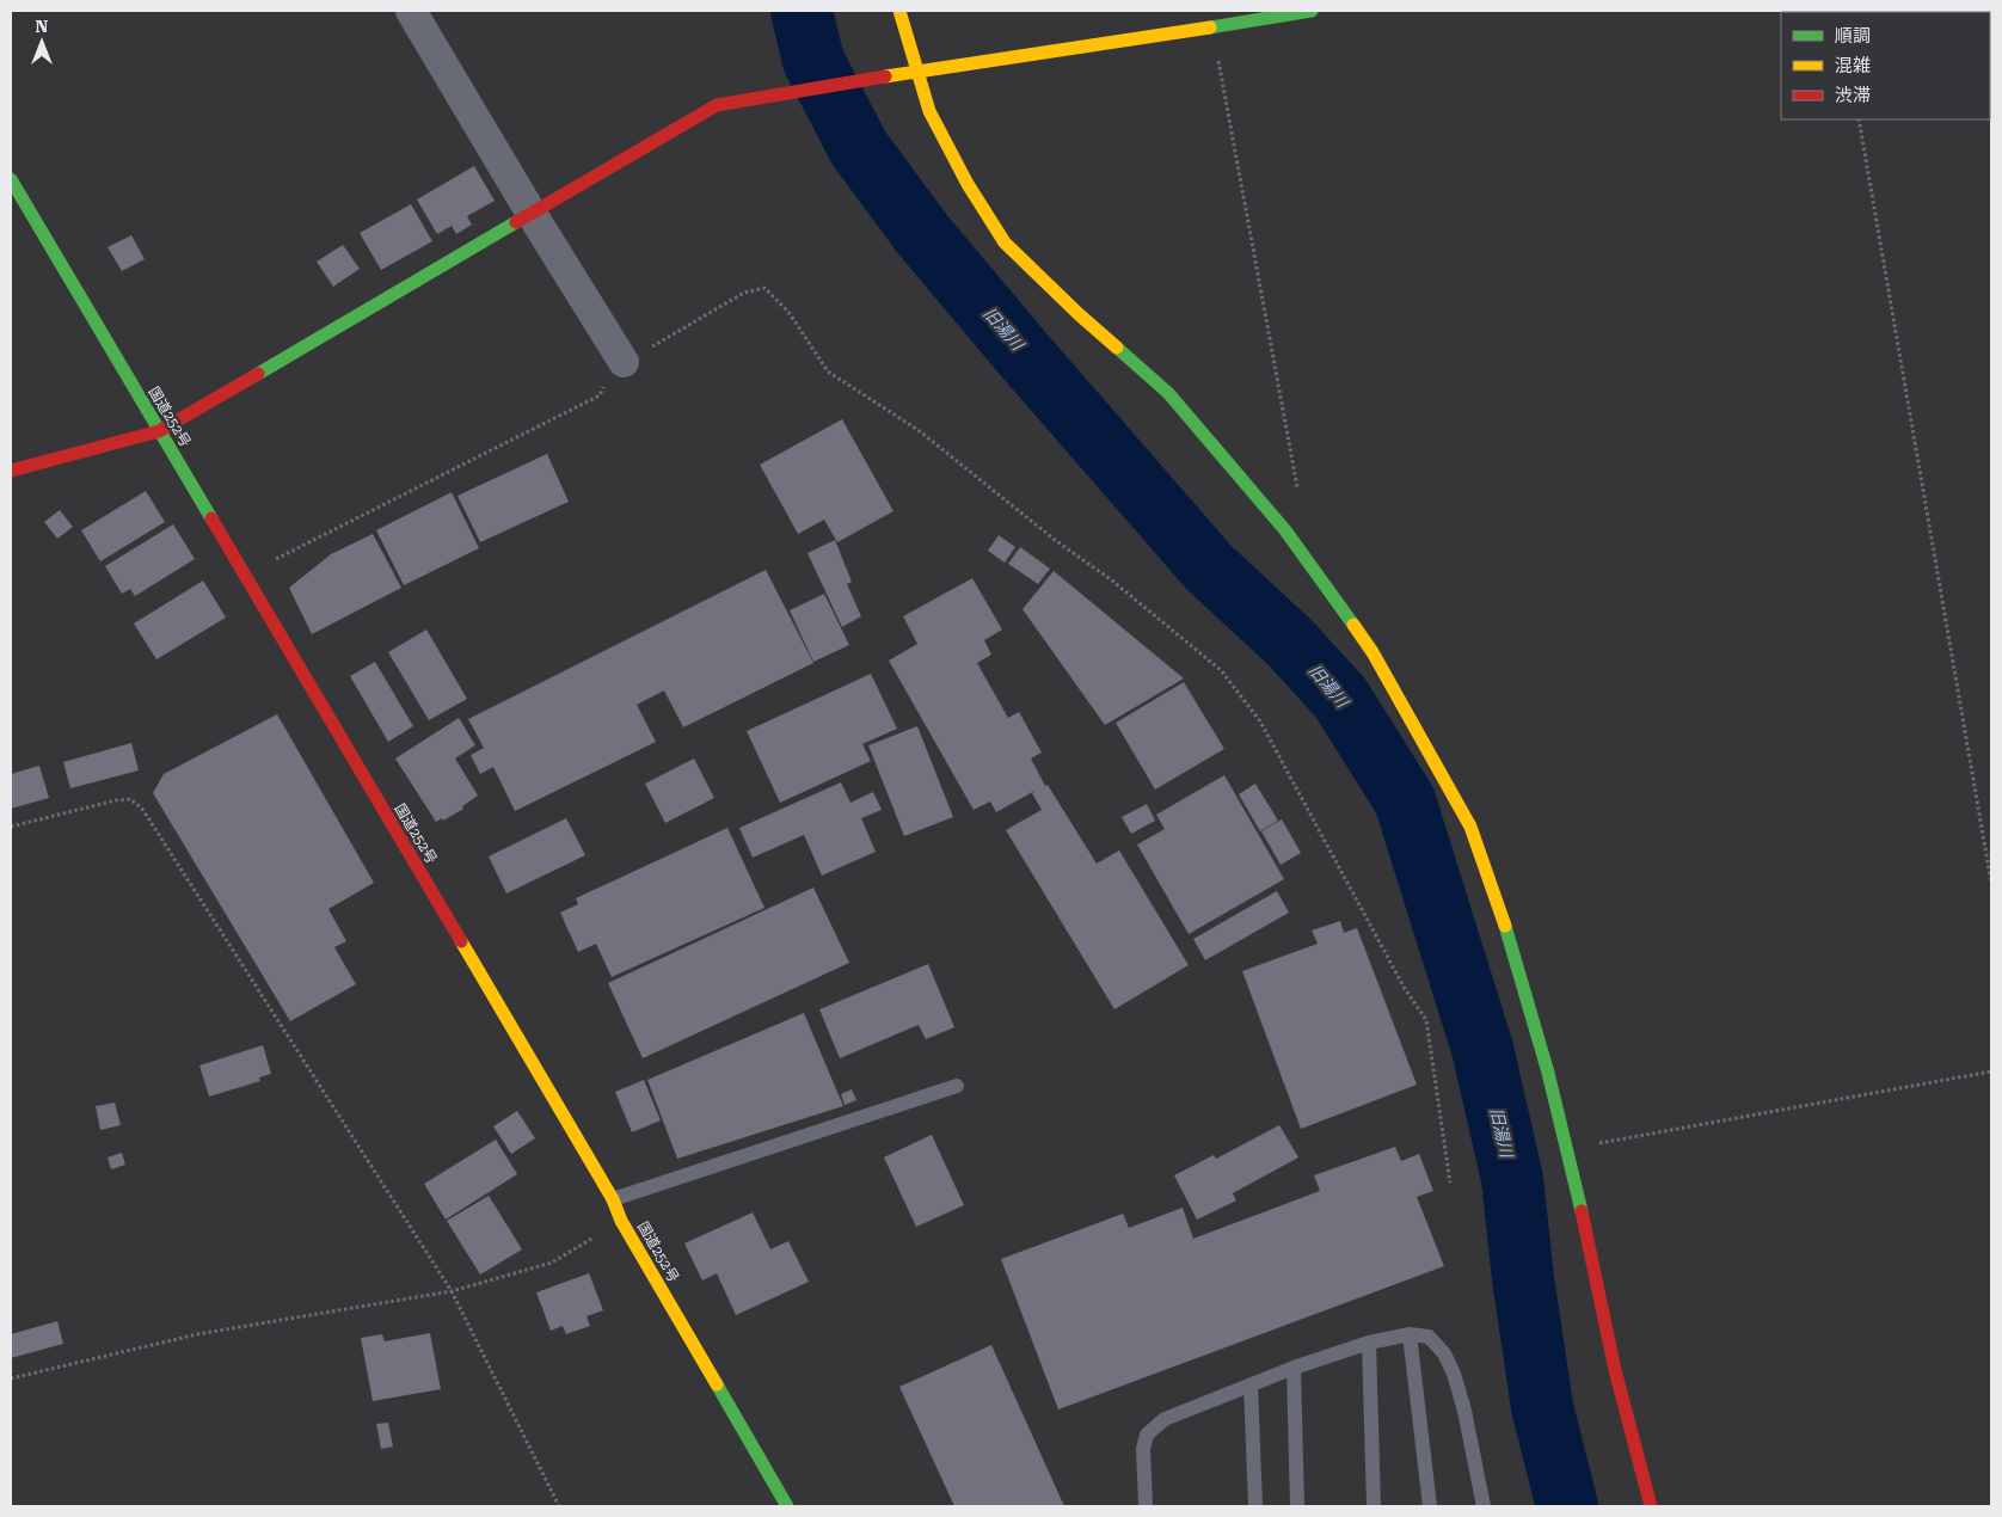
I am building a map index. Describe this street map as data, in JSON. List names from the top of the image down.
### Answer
{
  "streets": {
    "main road": ["国道252号"]
  },
  "water": ["旧湯川"],
  "legend": ["順調", "混雑", "渋滞"],
  "north": "top"
}
